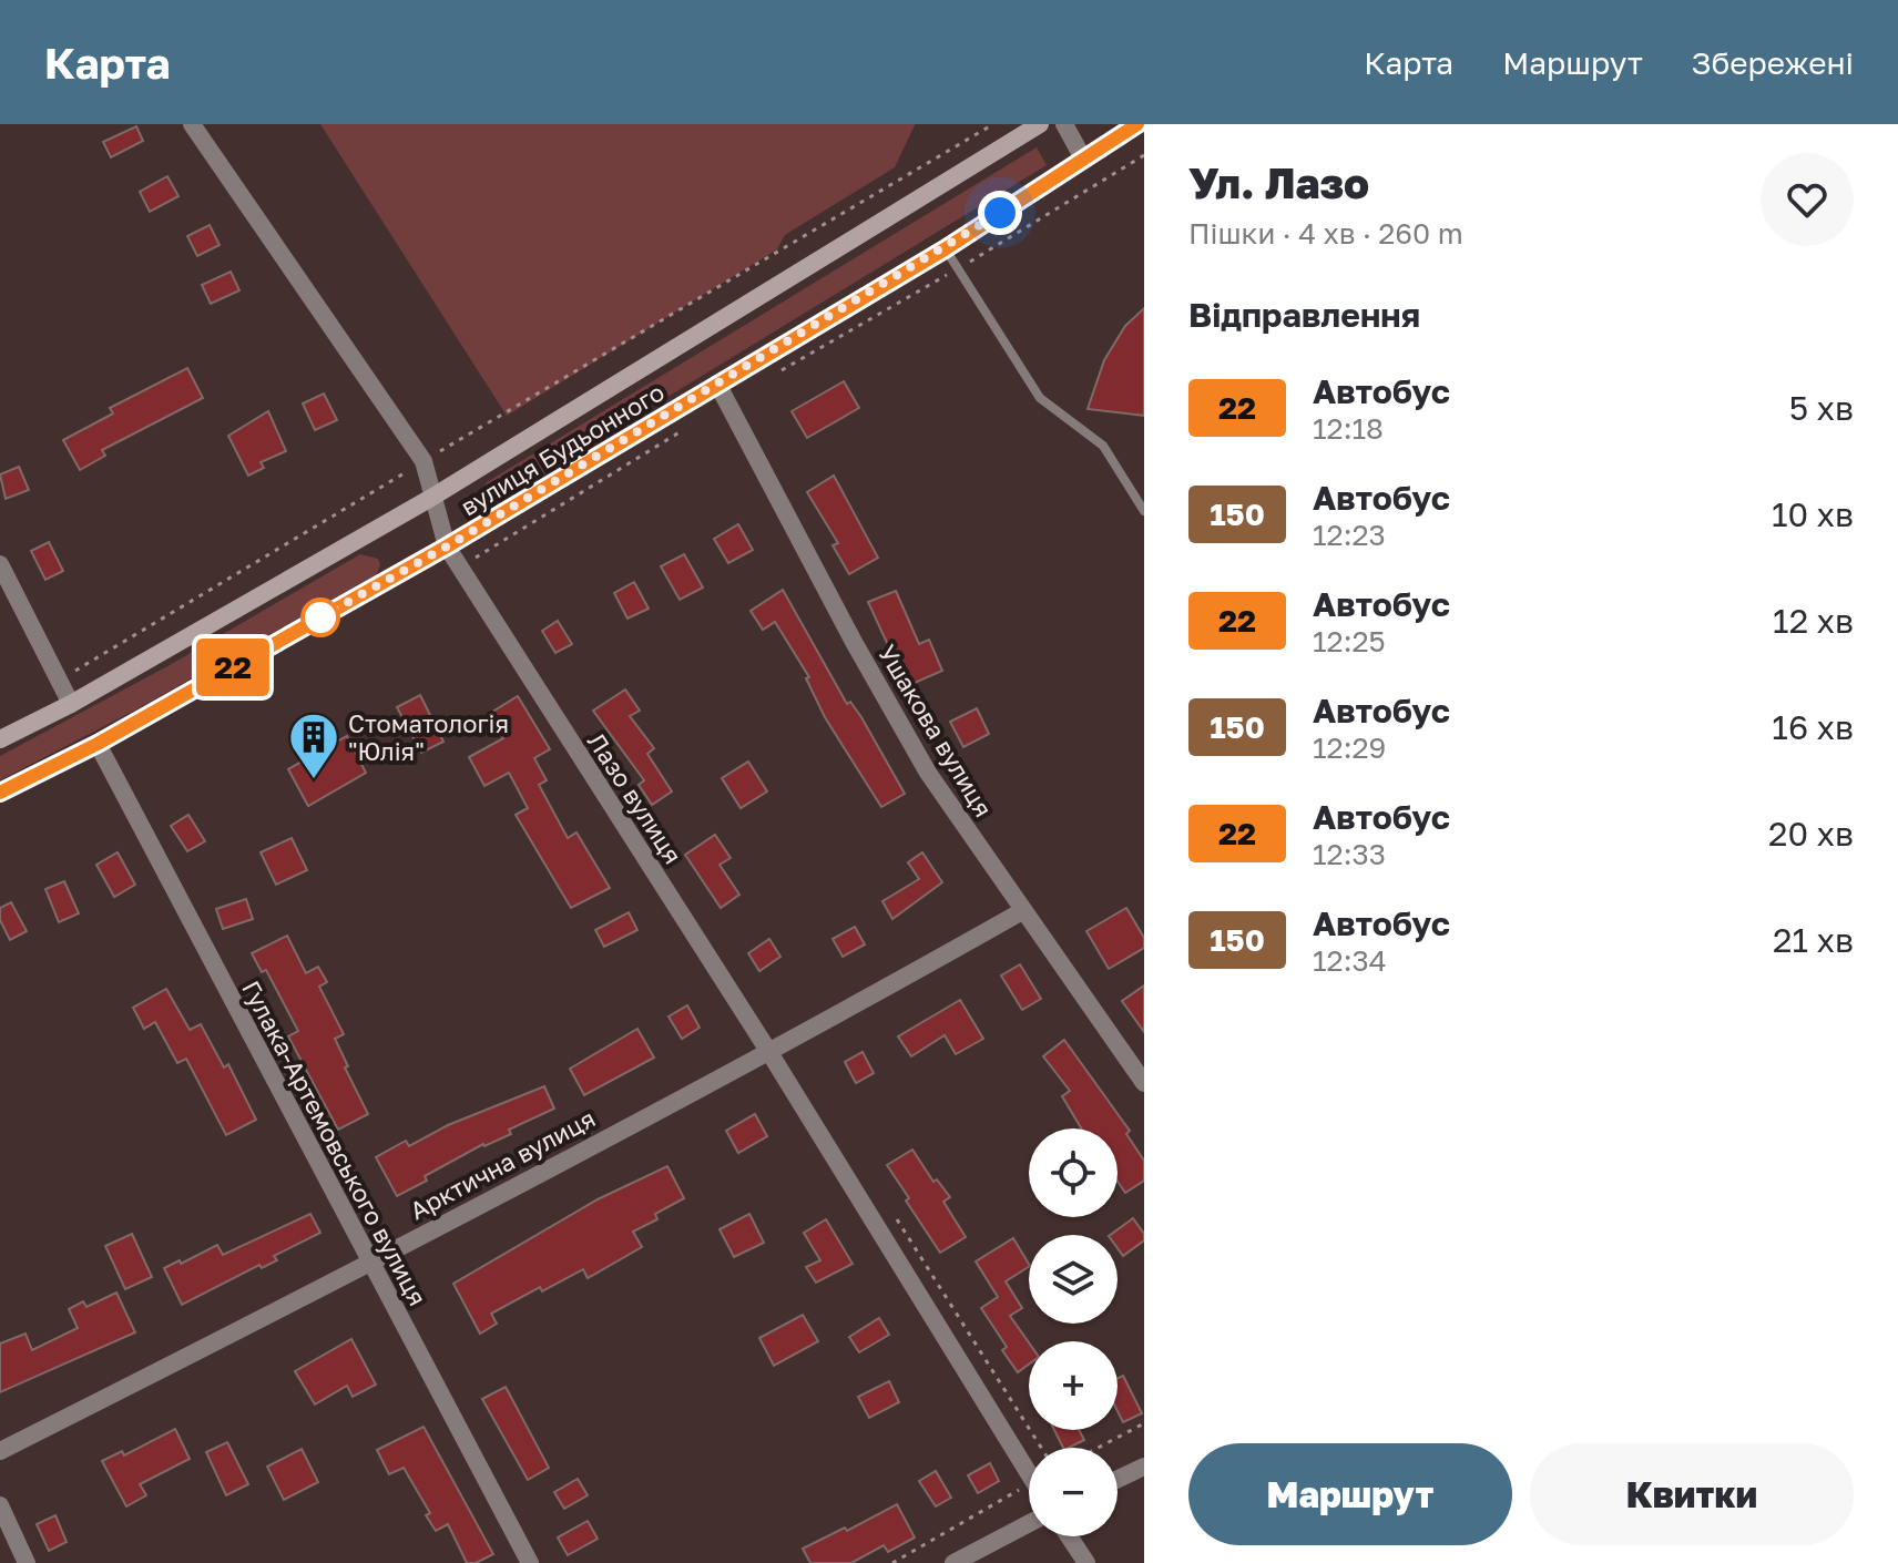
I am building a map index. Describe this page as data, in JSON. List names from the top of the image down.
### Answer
{
  "streets": {
    "main road": ["вулиця Будьонного"],
    "street": [
      "Ушакова вулиця",
      "Лазо вулиця",
      "Гулака-Артемовського вулиця",
      "Арктична вулиця"
    ]
  },
  "crossings": [
    ["вулиця Будьонного", "Ушакова вулиця"],
    ["вулиця Будьонного", "Лазо вулиця"],
    ["вулиця Будьонного", "Гулака-Артемовського вулиця"],
    ["Ушакова вулиця", "Арктична вулиця"],
    ["Лазо вулиця", "Арктична вулиця"],
    ["Гулака-Артемовського вулиця", "Арктична вулиця"]
  ],
  "places": {
    "building": ["Стоматологія \"Юлія\""]
  },
  "lines": ["bus line 22"],
  "page": {
    "header": "Карта",
    "nav": ["Карта", "Маршрут", "Збережені"],
    "on_map": "22",
    "heading": [
      ["Ул. Лазо", "Пішки · 4 хв · 260 m"],
      "Відправлення"
    ],
    "list": [
      {
        "mark": "22",
        "name": "Автобус",
        "note": "12:18",
        "value": "5 хв"
      },
      {
        "mark": "150",
        "name": "Автобус",
        "note": "12:23",
        "value": "10 хв"
      },
      {
        "mark": "22",
        "name": "Автобус",
        "note": "12:25",
        "value": "12 хв"
      },
      {
        "mark": "150",
        "name": "Автобус",
        "note": "12:29",
        "value": "16 хв"
      },
      {
        "mark": "22",
        "name": "Автобус",
        "note": "12:33",
        "value": "20 хв"
      },
      {
        "mark": "150",
        "name": "Автобус",
        "note": "12:34",
        "value": "21 хв"
      }
    ],
    "map_buttons": ["+", "−"],
    "buttons": ["Маршрут", "Квитки"]
  }
}
